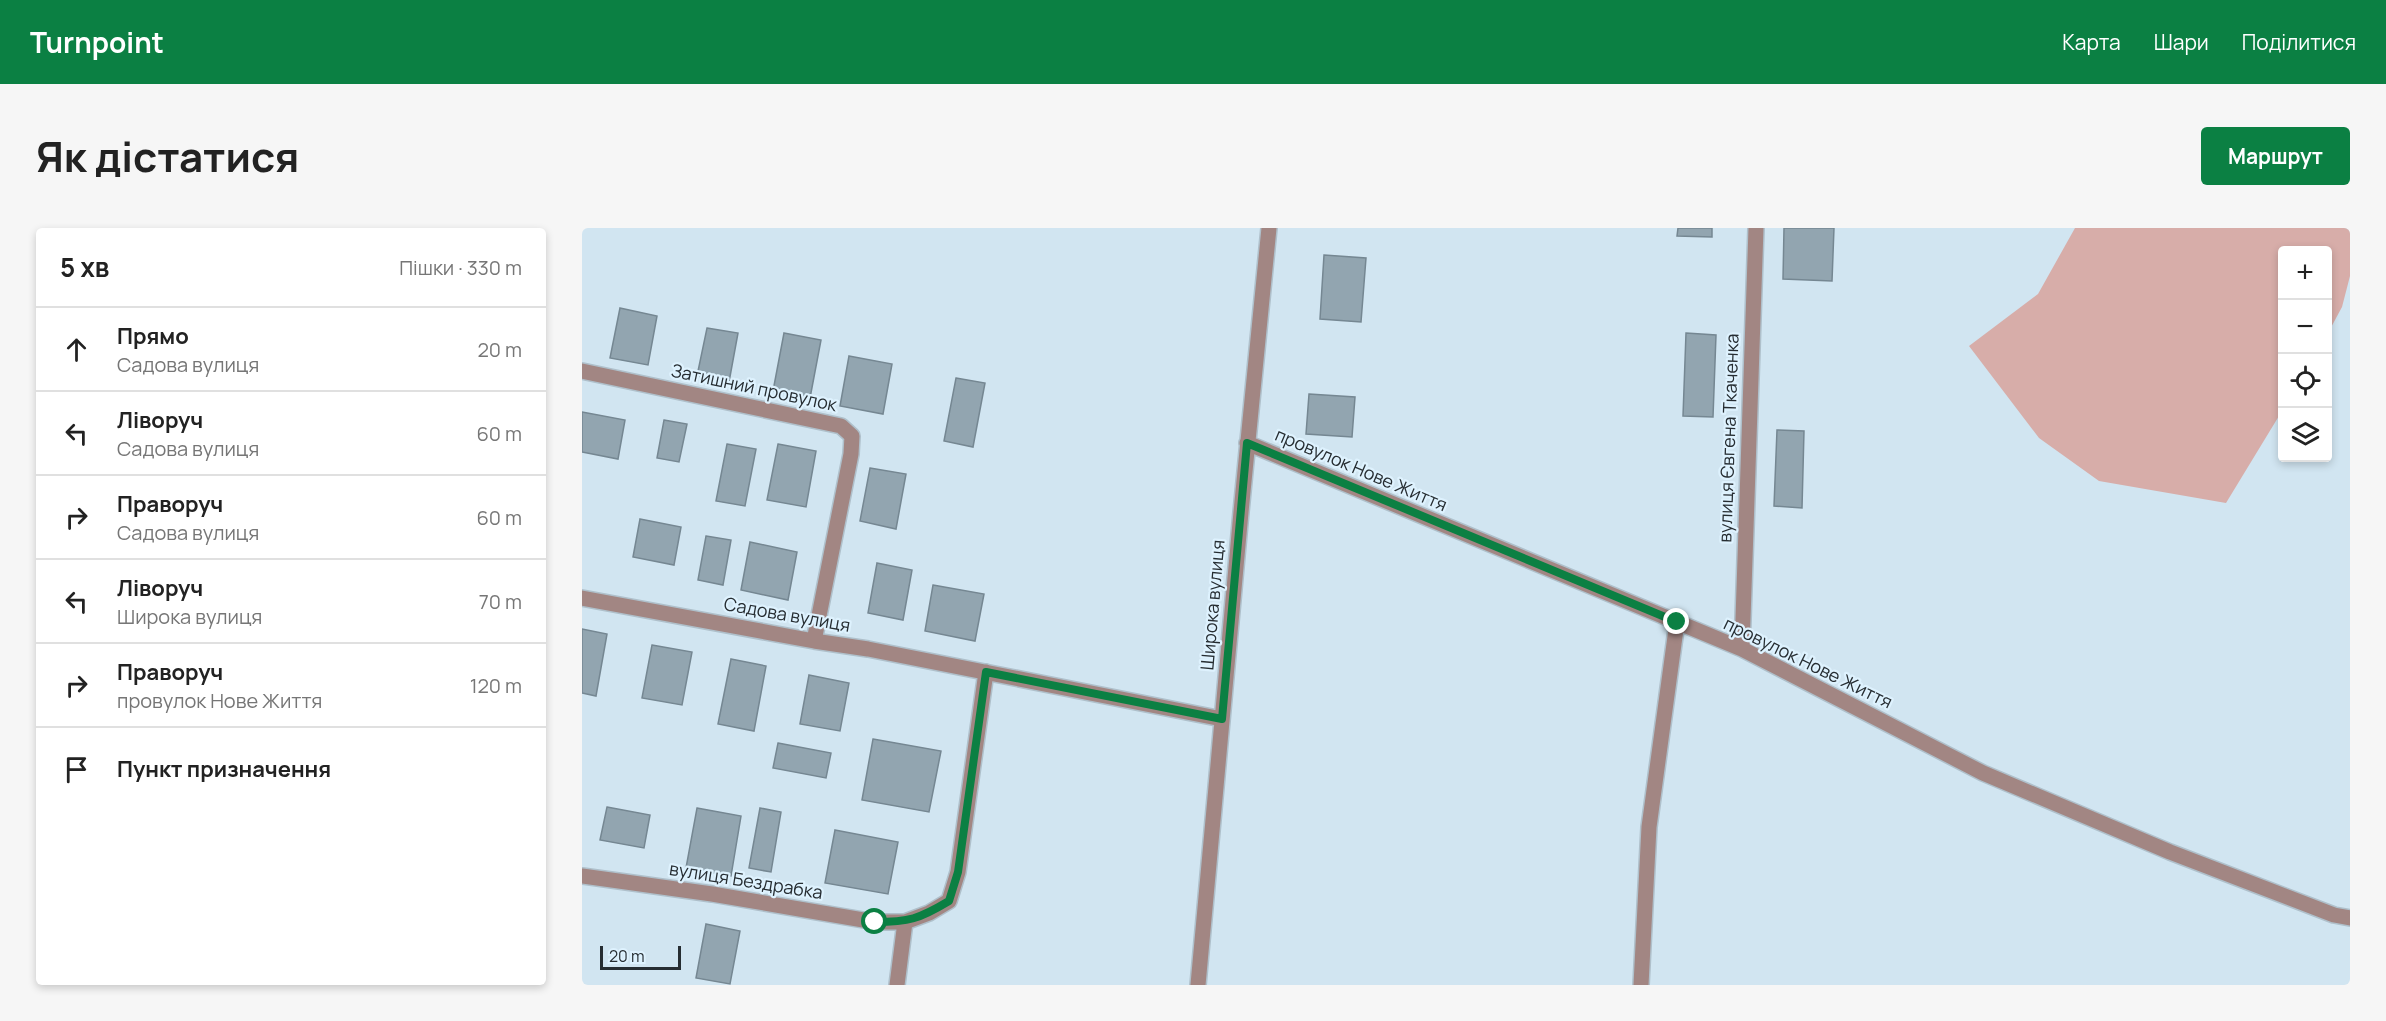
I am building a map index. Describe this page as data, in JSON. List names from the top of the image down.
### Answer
{
  "streets": {
    "street": [
      "Затишний провулок",
      "вулиця Євгена Ткаченка",
      "провулок Нове Життя",
      "Широка вулиця",
      "Садова вулиця",
      "вулиця Бездрабка"
    ]
  },
  "crossings": [
    ["Затишний провулок", "Садова вулиця"],
    ["вулиця Євгена Ткаченка", "провулок Нове Життя"],
    ["провулок Нове Життя", "Широка вулиця"],
    ["Широка вулиця", "Садова вулиця"]
  ],
  "scale_bar": "20 m",
  "page": {
    "header": "Turnpoint",
    "nav": ["Карта", "Шари", "Поділитися"],
    "title": "Як дістатися",
    "buttons": "Маршрут",
    "heading": ["5 хв", "Пішки · 330 m"],
    "map_buttons": ["+", "−"],
    "list": [
      ["Прямо", "Садова вулиця", "20 m"],
      ["Ліворуч", "Садова вулиця", "60 m"],
      ["Праворуч", "Садова вулиця", "60 m"],
      ["Ліворуч", "Широка вулиця", "70 m"],
      ["Праворуч", "провулок Нове Життя", "120 m"],
      "Пункт призначення"
    ],
    "scale": "20 m"
  }
}
